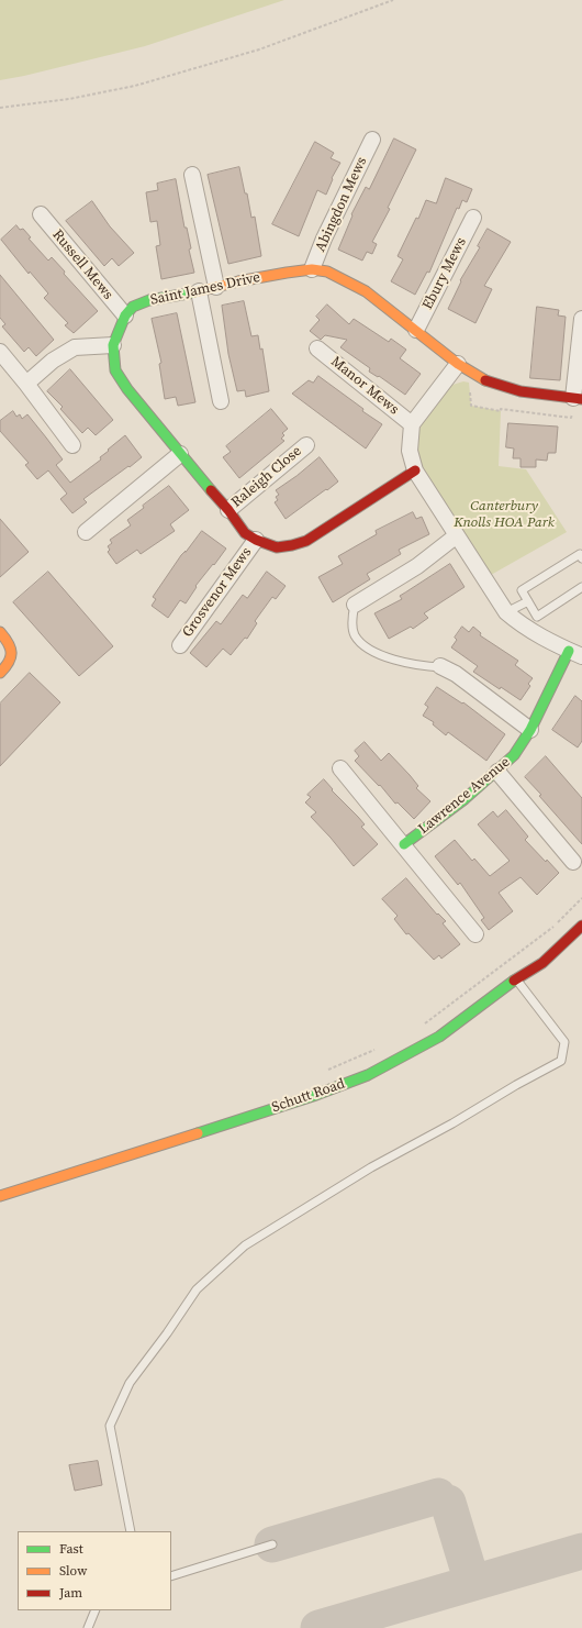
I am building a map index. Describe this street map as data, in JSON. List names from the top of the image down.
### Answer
{
  "streets": {
    "street": [
      "Abingdon Mews",
      "Russell Mews",
      "Ebury Mews",
      "Saint James Drive",
      "Manor Mews",
      "Raleigh Close",
      "Grosvenor Mews",
      "Lawrence Avenue",
      "Schutt Road"
    ]
  },
  "crossings": [
    ["Abingdon Mews", "Saint James Drive"],
    ["Russell Mews", "Saint James Drive"],
    ["Ebury Mews", "Saint James Drive"],
    ["Saint James Drive", "Raleigh Close"],
    ["Saint James Drive", "Grosvenor Mews"]
  ],
  "parks": ["Canterbury Knolls HOA Park"],
  "legend": ["Fast", "Slow", "Jam"]
}
